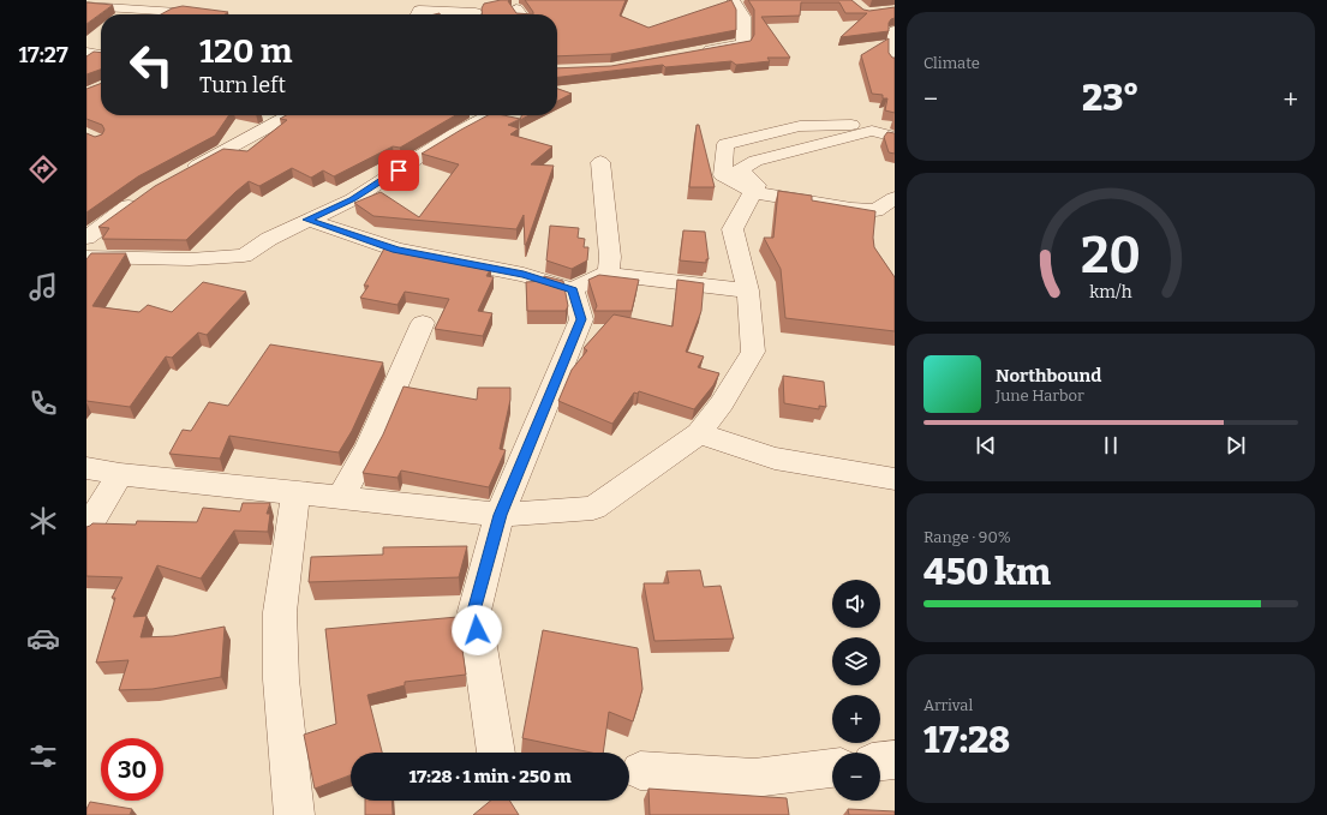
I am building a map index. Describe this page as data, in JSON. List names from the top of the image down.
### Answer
{
  "page": {
    "tabs": "17:27",
    "tile": [
      "Climate",
      ["Range · 90%", "450 km"],
      ["Arrival", "17:28"]
    ],
    "turn": ["120 m", "Turn left"],
    "heat": ["−", "23°", "+"],
    "song": ["Northbound", "June Harbor"],
    "map_buttons": ["+", "−"],
    "limit": "30",
    "trip": "17:28 · 1 min · 250 m",
    "gauge": ["20", "km/h"]
  }
}
